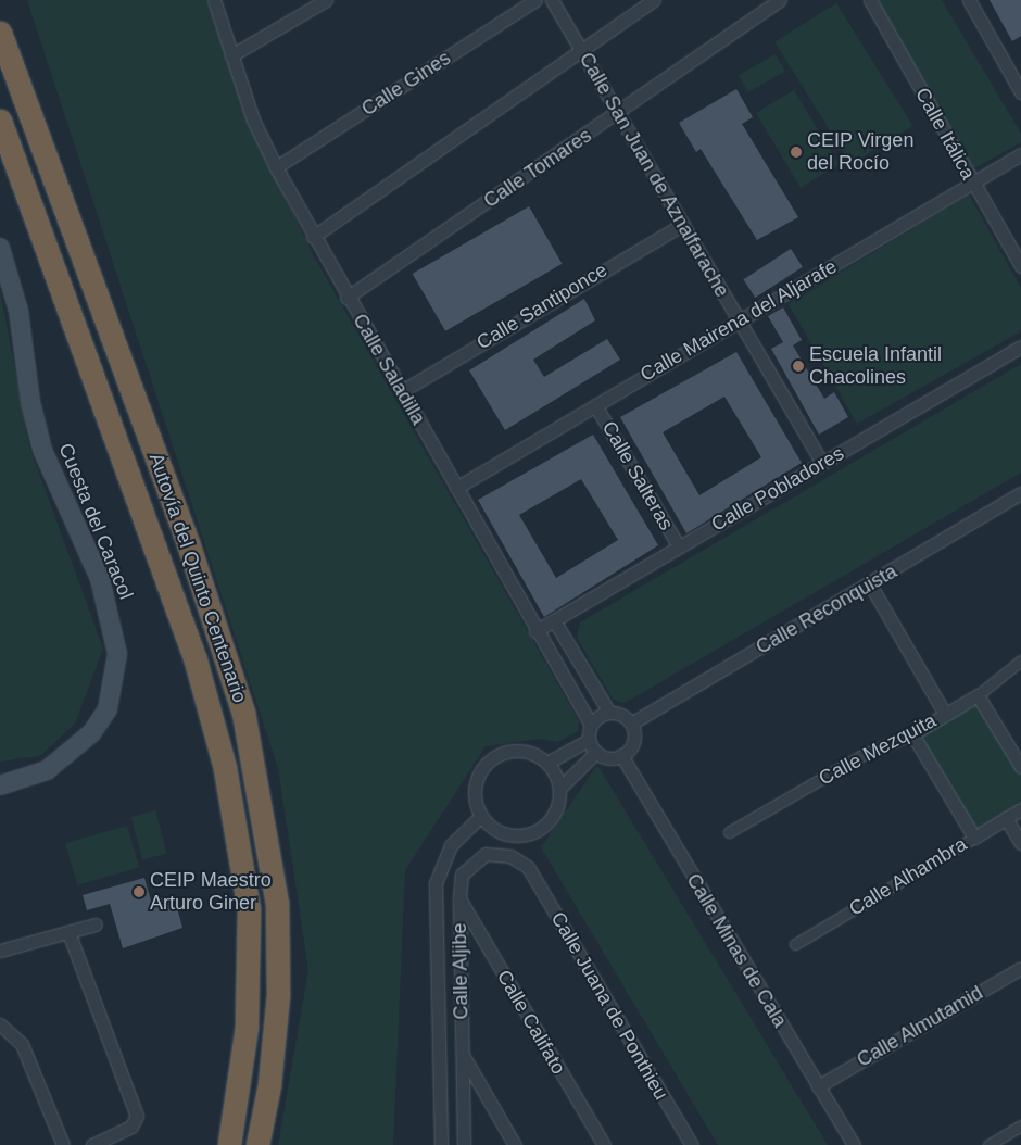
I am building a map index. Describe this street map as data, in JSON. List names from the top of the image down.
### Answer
{
  "streets": {
    "highway": ["Autovía del Quinto Centenario"],
    "main road": ["Cuesta del Caracol"],
    "street": [
      "Calle Gines",
      "Calle Itálica",
      "Calle Tomares",
      "Calle San Juan de Aznalfarache",
      "Calle Santiponce",
      "Calle Mairena del Aljarafe",
      "Calle Saladilla",
      "Calle Salteras",
      "Calle Pobladores",
      "Calle Reconquista",
      "Calle Mezquita",
      "Calle Alhambra",
      "Calle Minas de Cala",
      "Calle Aljibe",
      "Calle Juana de Ponthieu",
      "Calle Califato",
      "Calle Almutamid"
    ]
  },
  "crossings": [
    ["Calle Gines", "Calle Saladilla"],
    ["Calle Itálica", "Calle Mairena del Aljarafe"],
    ["Calle Tomares", "Calle San Juan de Aznalfarache"],
    ["Calle Tomares", "Calle Saladilla"],
    ["Calle San Juan de Aznalfarache", "Calle Santiponce"],
    ["Calle San Juan de Aznalfarache", "Calle Mairena del Aljarafe"],
    ["Calle San Juan de Aznalfarache", "Calle Pobladores"],
    ["Calle Santiponce", "Calle Saladilla"],
    ["Calle Mairena del Aljarafe", "Calle Saladilla"],
    ["Calle Mairena del Aljarafe", "Calle Salteras"],
    ["Calle Saladilla", "Calle Pobladores"],
    ["Calle Saladilla", "Calle Reconquista"],
    ["Calle Saladilla", "Calle Minas de Cala"],
    ["Calle Salteras", "Calle Pobladores"],
    ["Calle Reconquista", "Calle Minas de Cala"],
    ["Calle Minas de Cala", "Calle Almutamid"],
    ["Calle Aljibe", "Calle Juana de Ponthieu"],
    ["Calle Aljibe", "Calle Califato"]
  ],
  "places": ["CEIP Virgen del Rocío", "Escuela Infantil Chacolines", "CEIP Maestro Arturo Giner"]
}
